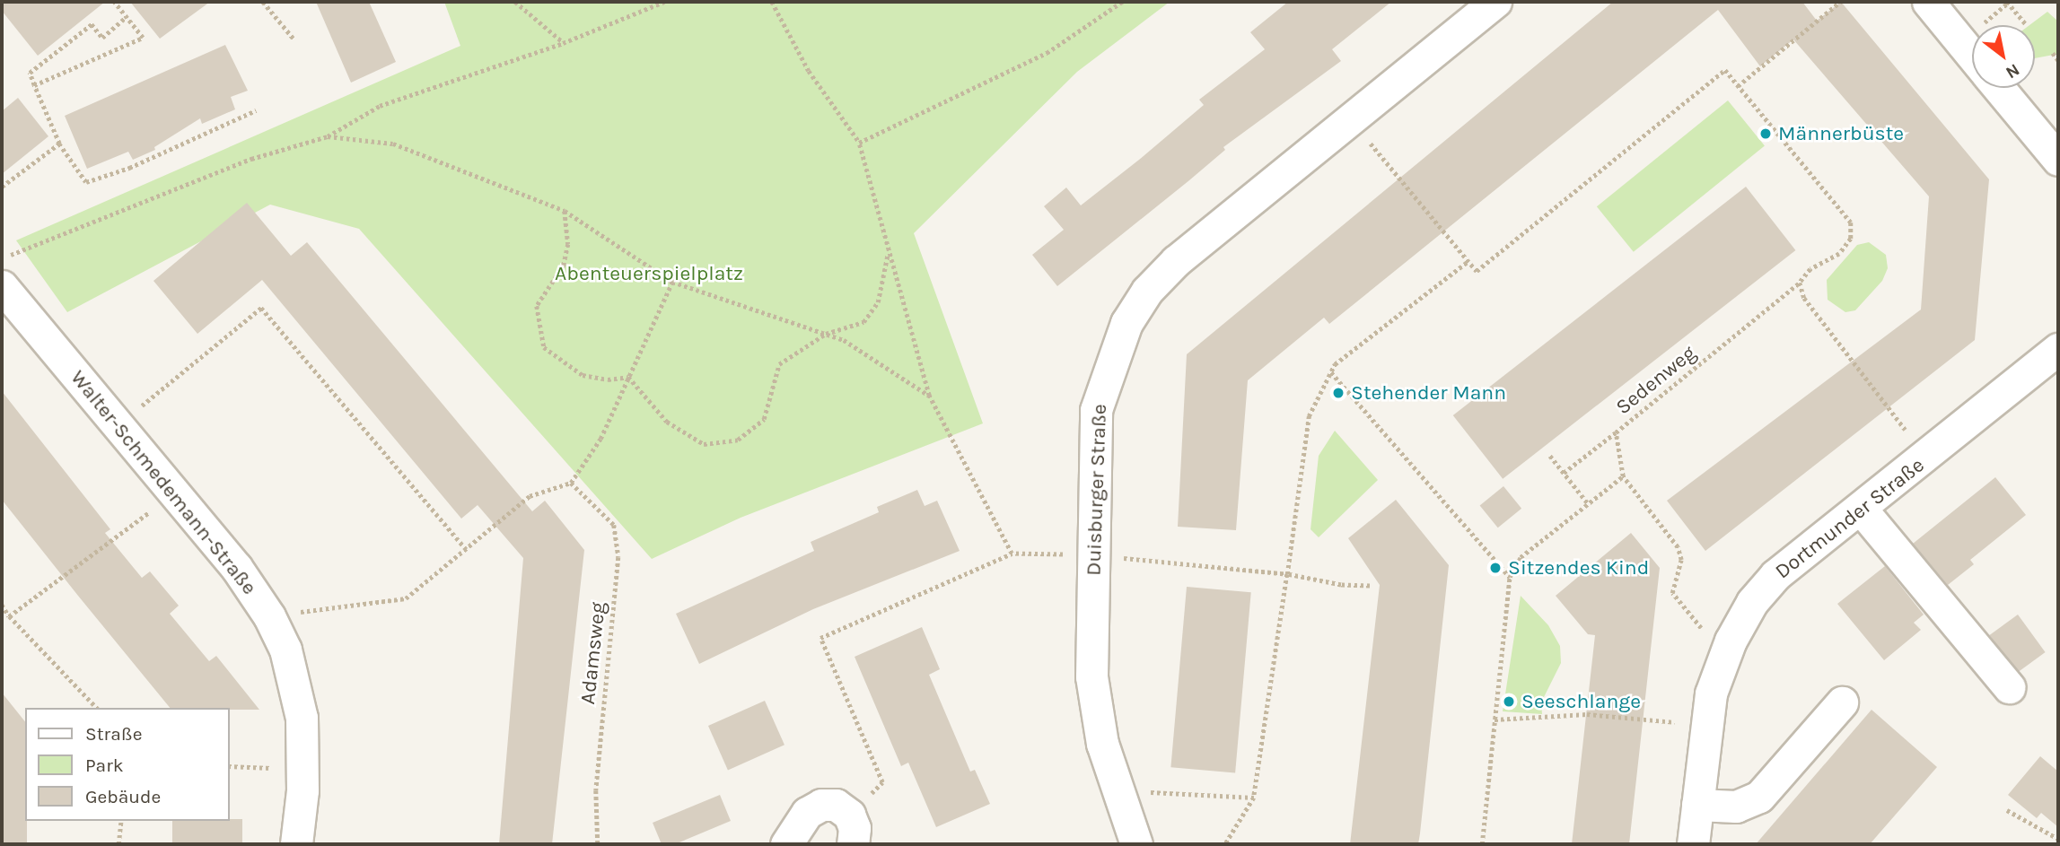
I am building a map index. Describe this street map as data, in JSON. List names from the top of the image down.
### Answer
{
  "streets": {
    "street": ["Walter-Schmedemann-Straße", "Duisburger Straße", "Dortmunder Straße"],
    "path": ["Sedenweg", "Adamsweg"]
  },
  "crossings": [
    ["Sedenweg", "Dortmunder Straße"]
  ],
  "parks": ["Abenteuerspielplatz"],
  "places": [
    "Männerbüste",
    "Stehender Mann",
    "Sitzendes Kind",
    "Seeschlange"
  ],
  "legend": ["Straße", "Park", "Gebäude"],
  "north": "bottom right"
}
